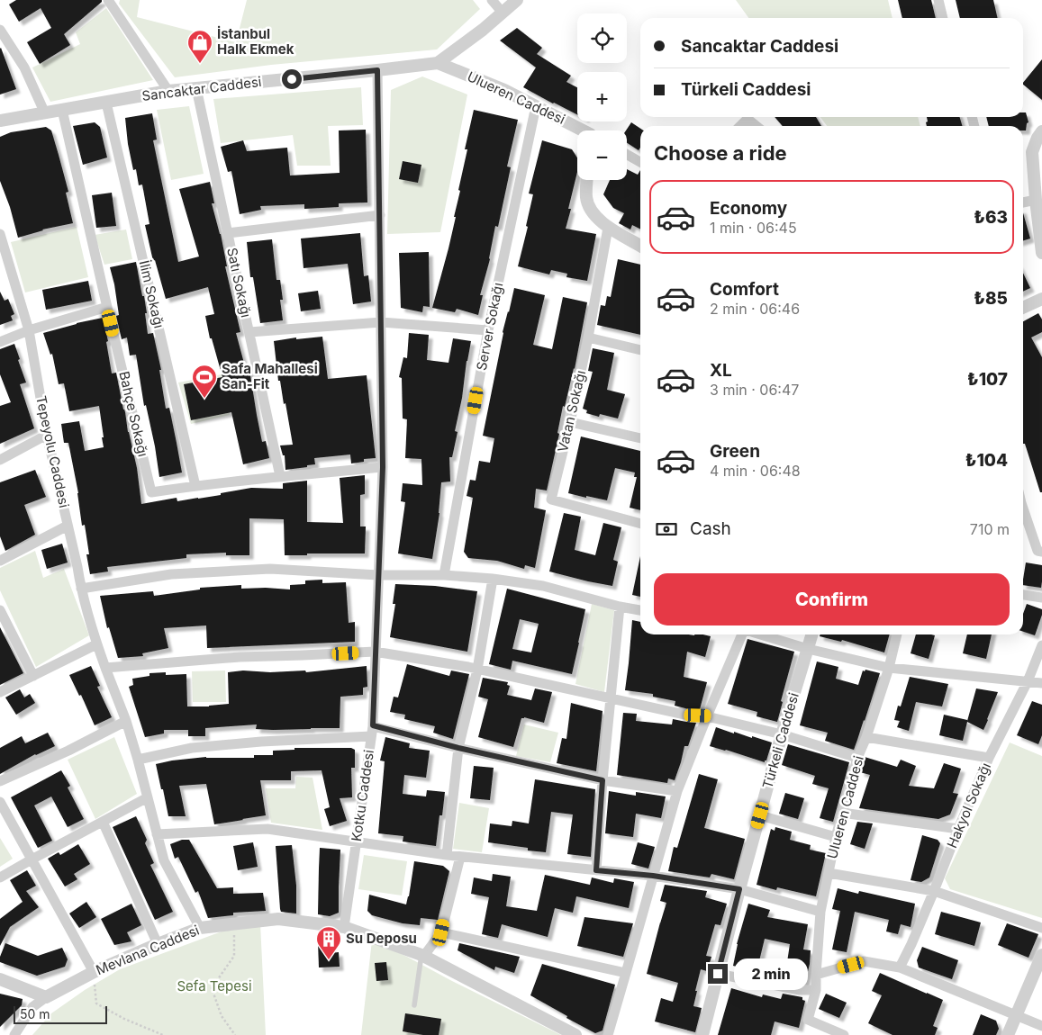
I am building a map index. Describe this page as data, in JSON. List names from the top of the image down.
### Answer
{
  "streets": {
    "street": [
      "Sancaktar Caddesi",
      "Ulueren Caddesi",
      "Satı Sokağı",
      "İlim Sokağı",
      "Server Sokağı",
      "Vatan Sokağı",
      "Bahçe Sokağı",
      "Tepeyolu Caddesi",
      "Türkeli Caddesi",
      "Kotku Caddesi",
      "Hakyol Sokağı",
      "Mevlana Caddesi"
    ]
  },
  "crossings": [
    ["Sancaktar Caddesi", "Ulueren Caddesi"],
    ["Sancaktar Caddesi", "Satı Sokağı"],
    ["Sancaktar Caddesi", "İlim Sokağı"],
    ["Sancaktar Caddesi", "Bahçe Sokağı"],
    ["Sancaktar Caddesi", "Kotku Caddesi"],
    ["Ulueren Caddesi", "Server Sokağı"],
    ["Satı Sokağı", "Bahçe Sokağı"],
    ["İlim Sokağı", "Bahçe Sokağı"],
    ["Bahçe Sokağı", "Kotku Caddesi"],
    ["Tepeyolu Caddesi", "Mevlana Caddesi"],
    ["Kotku Caddesi", "Mevlana Caddesi"]
  ],
  "parks": ["Sefa Tepesi"],
  "places": {
    "shop": ["İstanbul Halk Ekmek"],
    "sports": ["Safa Mahallesi San-Fit"],
    "building": ["Su Deposu"]
  },
  "scale_bar": "50 m",
  "page": {
    "map_buttons": ["+", "−"],
    "banner": ["Sancaktar Caddesi", "Türkeli Caddesi"],
    "heading": "Choose a ride",
    "list": [
      {
        "name": "Economy",
        "note": "1 min · 06:45",
        "value": "₺63"
      },
      {
        "name": "Comfort",
        "note": "2 min · 06:46",
        "value": "₺85"
      },
      {
        "name": "XL",
        "note": "3 min · 06:47",
        "value": "₺107"
      },
      {
        "name": "Green",
        "note": "4 min · 06:48",
        "value": "₺104"
      }
    ],
    "pay": ["Cash", "710 m"],
    "buttons": "Confirm",
    "bubble": "2 min",
    "scale": "50 m"
  }
}
